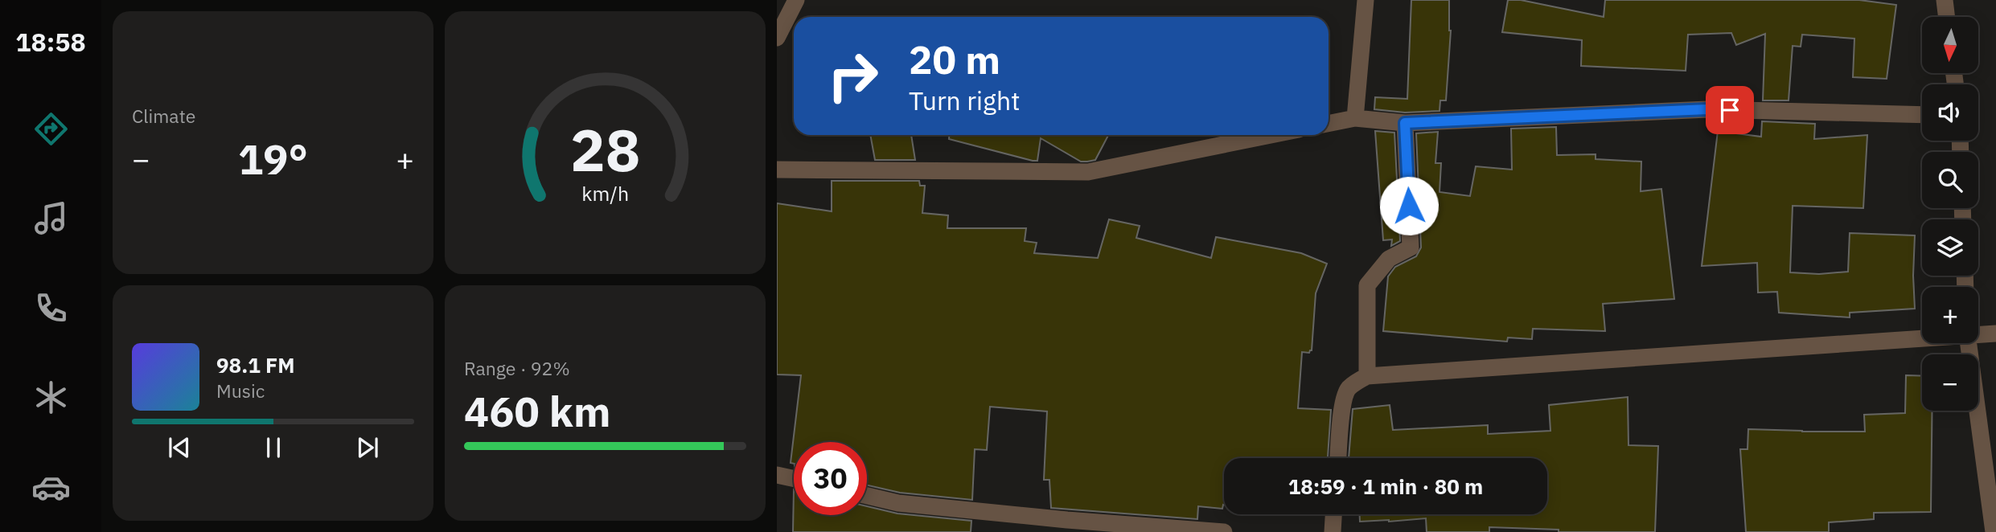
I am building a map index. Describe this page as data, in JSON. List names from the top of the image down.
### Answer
{
  "north": "bottom",
  "page": {
    "tabs": "18:58",
    "tile": [
      "Climate",
      ["Range · 92%", "460 km"]
    ],
    "map_buttons": ["+", "−"],
    "turn": ["20 m", "Turn right"],
    "heat": ["−", "19°", "+"],
    "song": ["98.1 FM", "Music"],
    "limit": "30",
    "trip": "18:59 · 1 min · 80 m",
    "gauge": ["28", "km/h"]
  }
}
